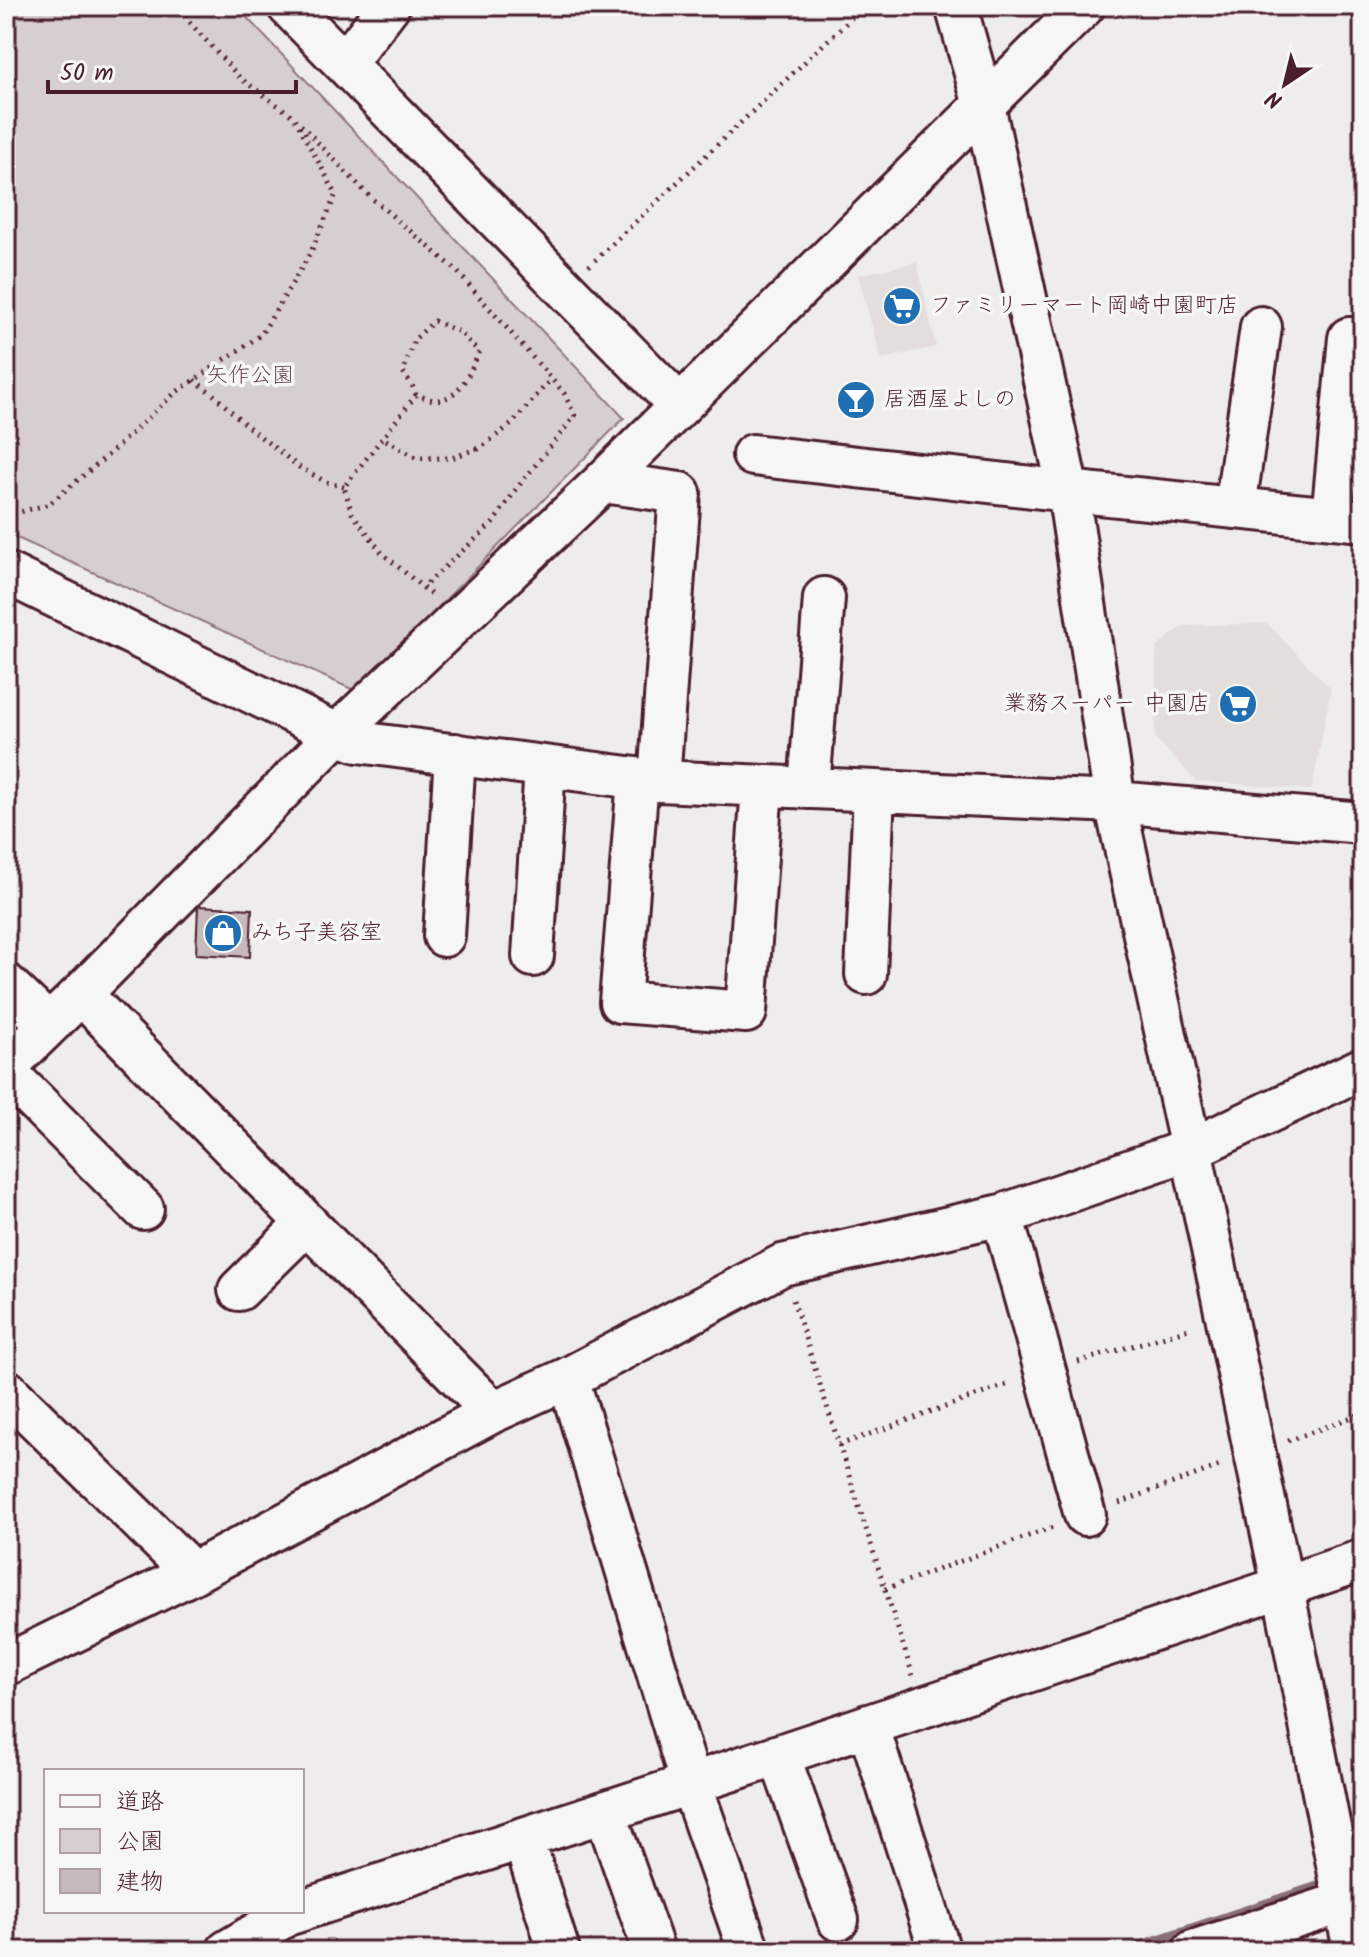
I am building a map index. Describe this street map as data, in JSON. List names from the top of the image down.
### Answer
{
  "parks": ["矢作公園"],
  "places": {
    "supermarket": ["ファミリーマート岡崎中園町店", "業務スーパー 中園店"],
    "bar": ["居酒屋よしの"],
    "shop": ["みち子美容室"]
  },
  "legend": ["道路", "公園", "建物"],
  "scale_bar": "50 m",
  "north": "bottom left"
}
